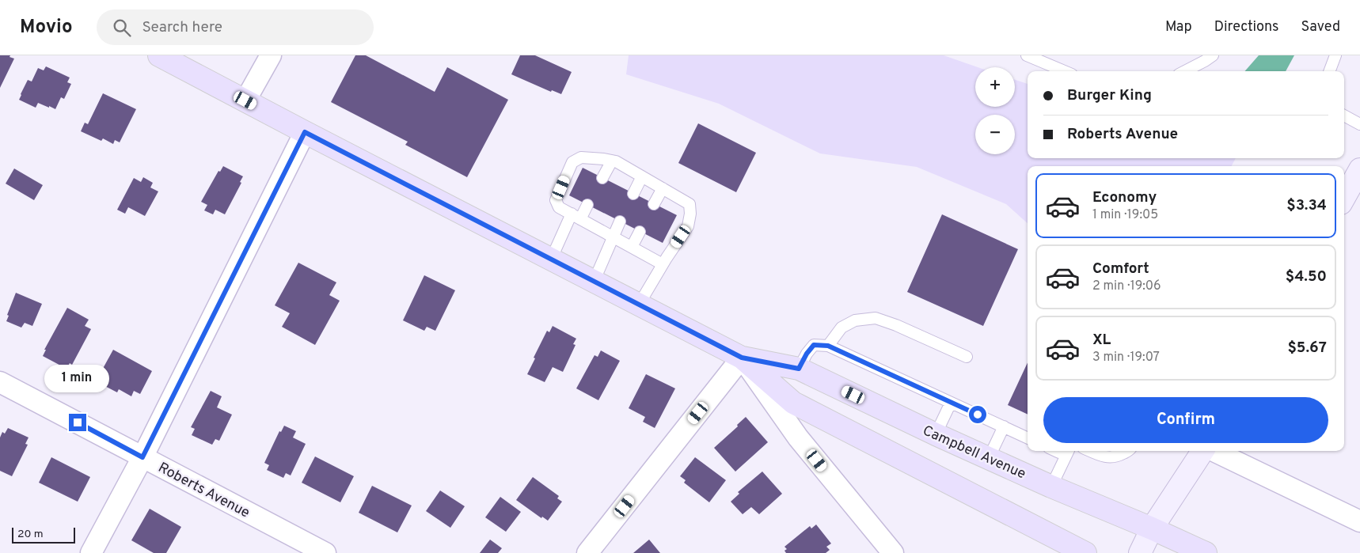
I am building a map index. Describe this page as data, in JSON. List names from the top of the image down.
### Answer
{
  "streets": {
    "main road": ["Campbell Avenue"],
    "street": ["Roberts Avenue"]
  },
  "scale_bar": "20 m",
  "page": {
    "header": "Movio",
    "search": "Search here",
    "nav": ["Map", "Directions", "Saved"],
    "map_buttons": ["+", "−"],
    "banner": ["Burger King", "Roberts Avenue"],
    "list": [
      {
        "name": "Economy",
        "note": "1 min · 19:05",
        "value": "$3.34"
      },
      {
        "name": "Comfort",
        "note": "2 min · 19:06",
        "value": "$4.50"
      },
      {
        "name": "XL",
        "note": "3 min · 19:07",
        "value": "$5.67"
      }
    ],
    "bubble": "1 min",
    "buttons": "Confirm",
    "scale": "20 m"
  }
}
